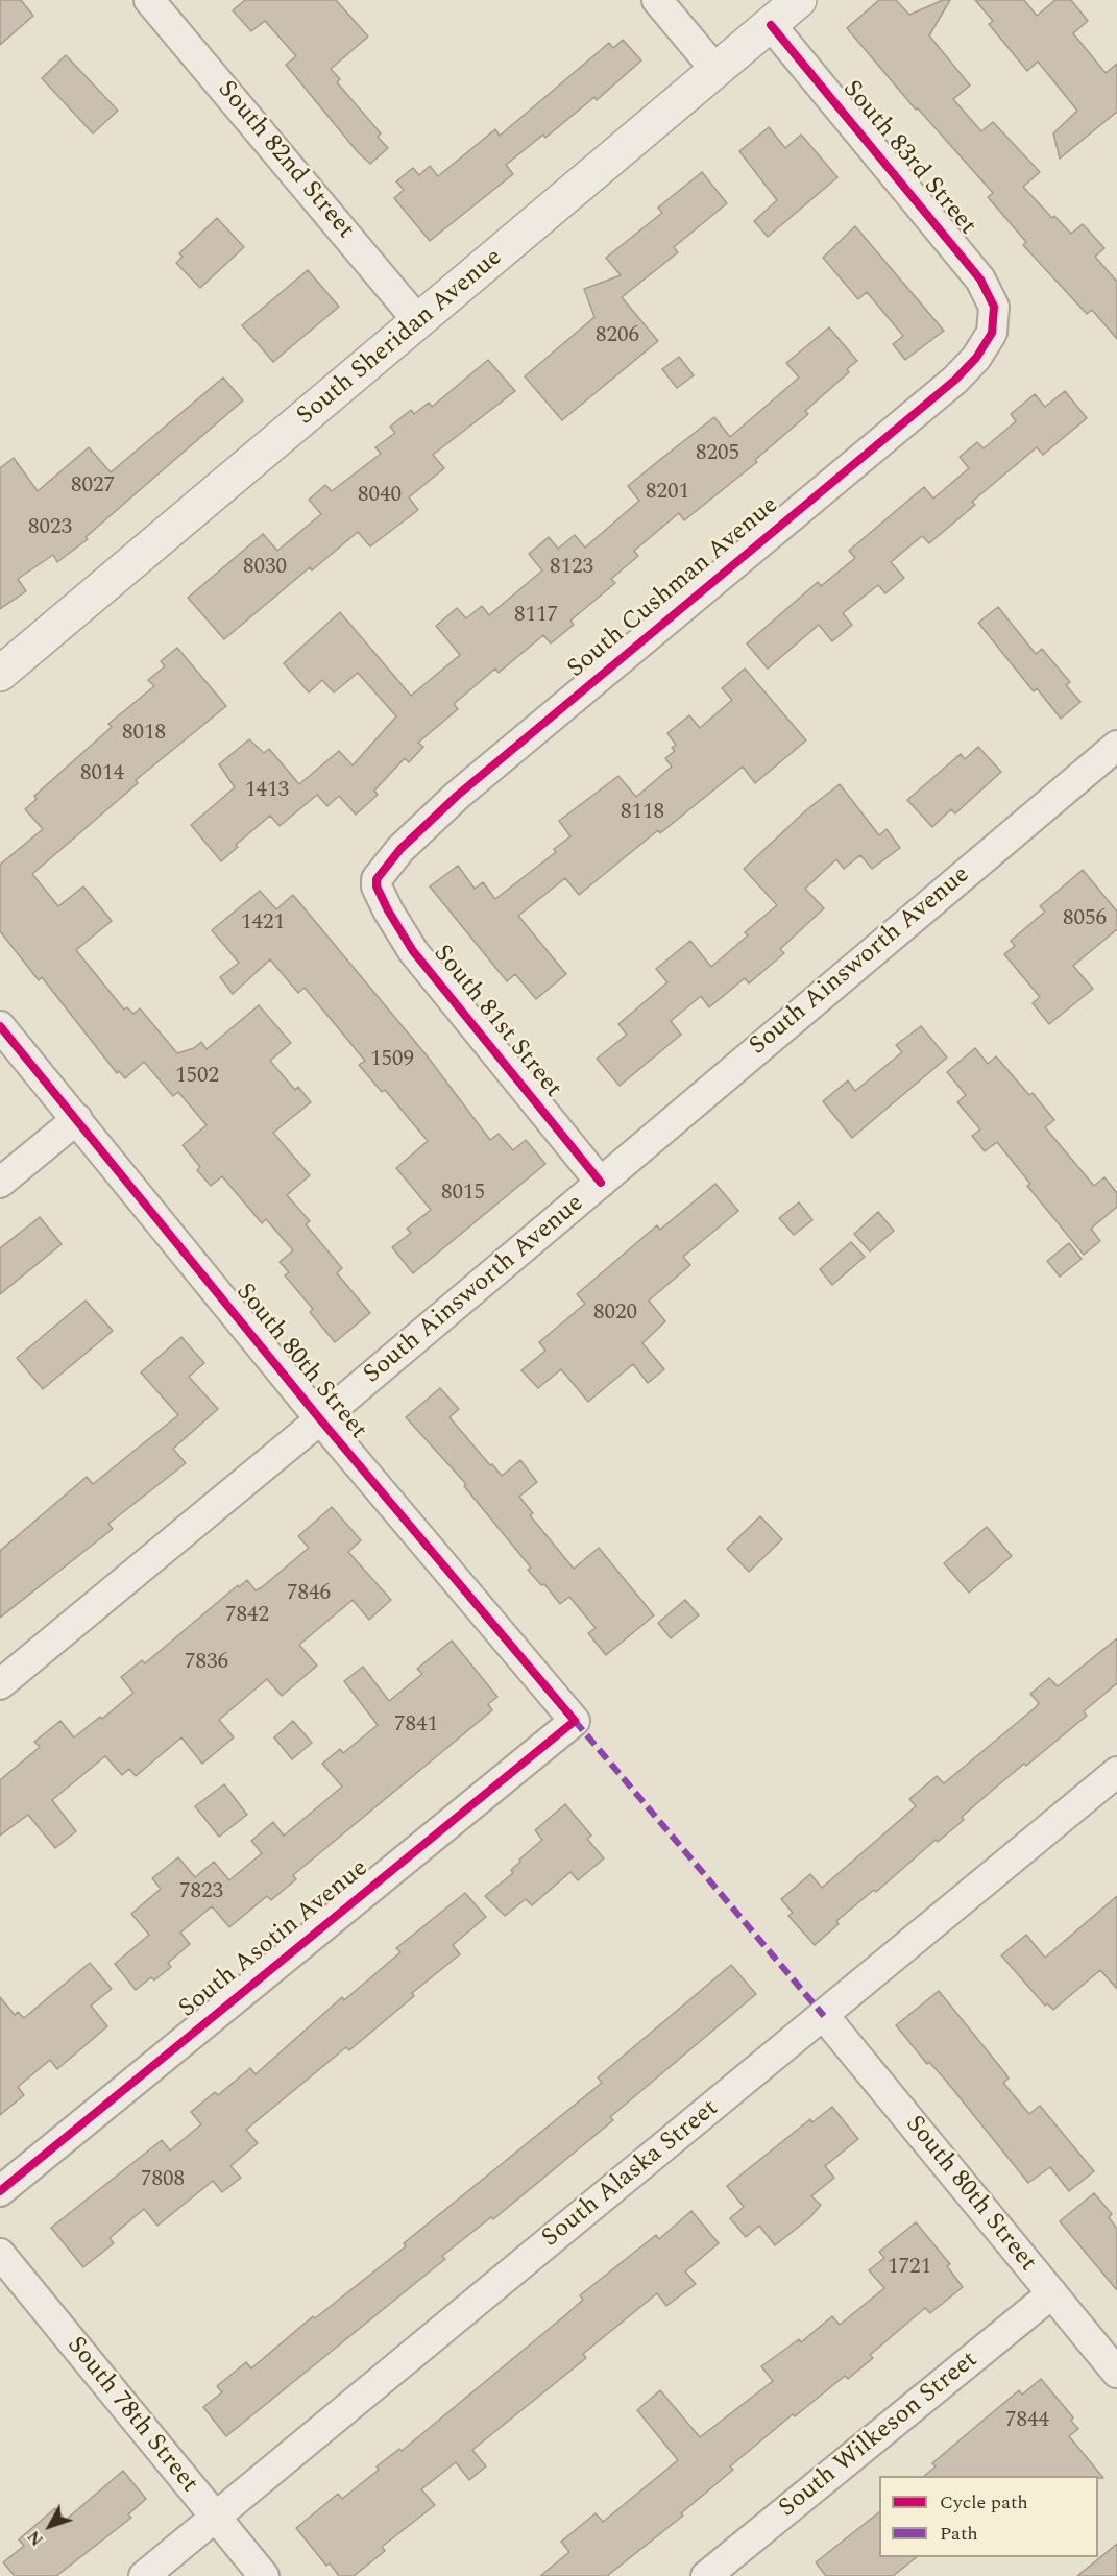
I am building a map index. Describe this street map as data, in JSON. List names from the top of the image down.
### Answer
{
  "streets": {
    "street": [
      "South 83rd Street",
      "South 82nd Street",
      "South Sheridan Avenue",
      "South Cushman Avenue",
      "South Ainsworth Avenue",
      "South 81st Street",
      "South 80th Street",
      "South Asotin Avenue",
      "South Alaska Street",
      "South 78th Street",
      "South Wilkeson Street"
    ]
  },
  "crossings": [
    ["South 83rd Street", "South Sheridan Avenue"],
    ["South 83rd Street", "South Cushman Avenue"],
    ["South 82nd Street", "South Sheridan Avenue"],
    ["South Cushman Avenue", "South 81st Street"],
    ["South Ainsworth Avenue", "South 81st Street"],
    ["South Ainsworth Avenue", "South 80th Street"],
    ["South 80th Street", "South Asotin Avenue"],
    ["South 80th Street", "South Alaska Street"],
    ["South 80th Street", "South Wilkeson Street"],
    ["South Alaska Street", "South 78th Street"]
  ],
  "house_numbers": [
    "8206",
    "8205",
    "8027",
    "8201",
    "8040",
    "8023",
    "8030",
    "8123",
    "8117",
    "8018",
    "8014",
    "1413",
    "8118",
    "8056",
    "1421",
    "1509",
    "1502",
    "8015",
    "8020",
    "7846",
    "7842",
    "7836",
    "7841",
    "7823",
    "7808",
    "1721",
    "7844"
  ],
  "legend": ["Cycle path", "Path"],
  "north": "bottom left"
}
